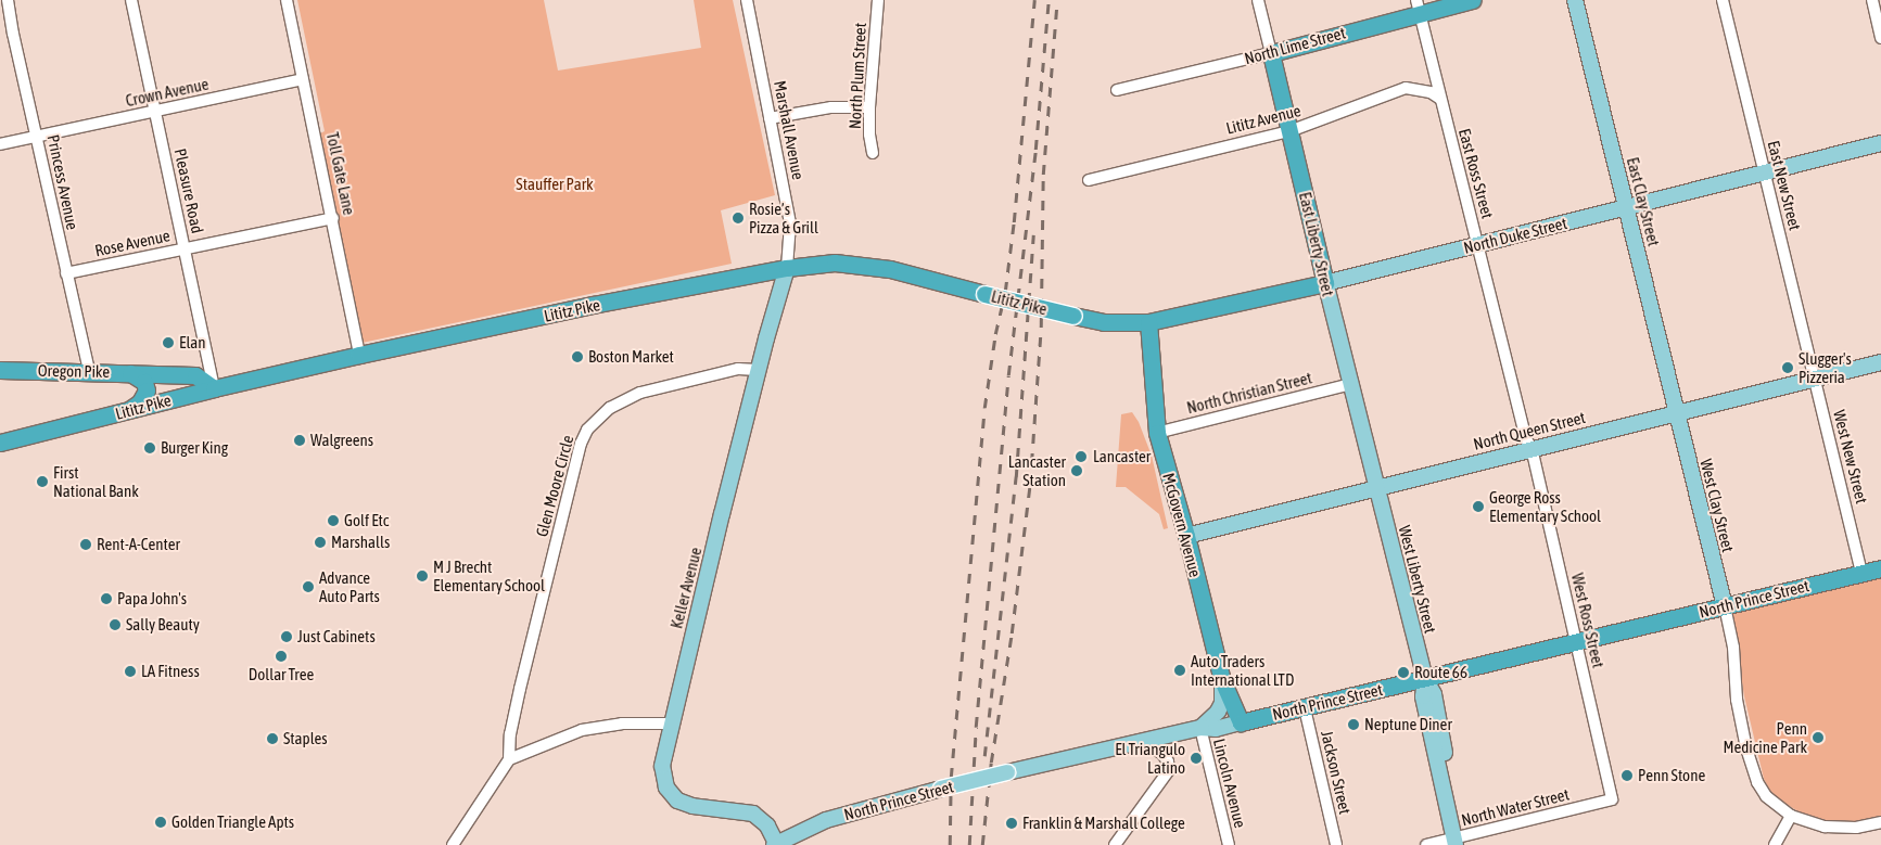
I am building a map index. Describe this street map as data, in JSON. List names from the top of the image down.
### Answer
{
  "streets": {
    "highway": [
      "North Lime Street",
      "North Duke Street",
      "East Liberty Street",
      "Lititz Pike",
      "Oregon Pike",
      "McGovern Avenue",
      "North Prince Street"
    ],
    "main road": [
      "East Clay Street",
      "North Queen Street",
      "West Clay Street",
      "West Liberty Street",
      "Keller Avenue"
    ],
    "street": [
      "North Plum Street",
      "Crown Avenue",
      "Lititz Avenue",
      "Marshall Avenue",
      "Toll Gate Lane",
      "East Ross Street",
      "Princess Avenue",
      "East New Street",
      "Pleasure Road",
      "Rose Avenue",
      "North Christian Street",
      "West New Street",
      "Glen Moore Circle",
      "West Ross Street",
      "Jackson Street",
      "Lincoln Avenue",
      "North Water Street"
    ]
  },
  "crossings": [
    ["North Lime Street", "East Ross Street"],
    ["North Lime Street", "East Liberty Street"],
    ["Crown Avenue", "Toll Gate Lane"],
    ["Crown Avenue", "Princess Avenue"],
    ["Crown Avenue", "Pleasure Road"],
    ["Lititz Avenue", "East Ross Street"],
    ["Lititz Avenue", "East Liberty Street"],
    ["Marshall Avenue", "Lititz Pike"],
    ["Marshall Avenue", "Keller Avenue"],
    ["Toll Gate Lane", "Rose Avenue"],
    ["Toll Gate Lane", "Lititz Pike"],
    ["East Ross Street", "North Duke Street"],
    ["East Ross Street", "North Queen Street"],
    ["East Ross Street", "West Ross Street"],
    ["Princess Avenue", "Rose Avenue"],
    ["Princess Avenue", "Oregon Pike"],
    ["East New Street", "North Duke Street"],
    ["East New Street", "North Queen Street"],
    ["East New Street", "West New Street"],
    ["Pleasure Road", "Rose Avenue"],
    ["Pleasure Road", "Lititz Pike"],
    ["Pleasure Road", "Oregon Pike"],
    ["East Clay Street", "North Duke Street"],
    ["East Clay Street", "North Queen Street"],
    ["East Clay Street", "West Clay Street"],
    ["North Duke Street", "East Liberty Street"],
    ["North Duke Street", "Lititz Pike"],
    ["North Duke Street", "McGovern Avenue"],
    ["East Liberty Street", "North Christian Street"],
    ["East Liberty Street", "North Queen Street"],
    ["East Liberty Street", "West Liberty Street"],
    ["Lititz Pike", "Oregon Pike"],
    ["Lititz Pike", "McGovern Avenue"],
    ["Lititz Pike", "Keller Avenue"],
    ["North Christian Street", "McGovern Avenue"],
    ["North Queen Street", "West New Street"],
    ["North Queen Street", "West Clay Street"],
    ["North Queen Street", "McGovern Avenue"],
    ["North Queen Street", "West Liberty Street"],
    ["North Queen Street", "West Ross Street"],
    ["West New Street", "North Prince Street"],
    ["Glen Moore Circle", "Keller Avenue"],
    ["West Clay Street", "North Prince Street"],
    ["McGovern Avenue", "North Prince Street"],
    ["West Liberty Street", "North Prince Street"],
    ["West Liberty Street", "North Water Street"],
    ["Keller Avenue", "North Prince Street"],
    ["North Prince Street", "West Ross Street"],
    ["North Prince Street", "Jackson Street"],
    ["North Prince Street", "Lincoln Avenue"],
    ["West Ross Street", "North Water Street"]
  ],
  "parks": ["Stauffer Park"],
  "places": [
    "Rosie’s Pizza & Grill",
    "Elan",
    "Boston Market",
    "Slugger's Pizzeria",
    "Walgreens",
    "Burger King",
    "Lancaster",
    "Lancaster Station",
    "First National Bank",
    "George Ross Elementary School",
    "Golf Etc",
    "Marshalls",
    "Rent-A-Center",
    "M J Brecht Elementary School",
    "Advance Auto Parts",
    "Papa John's",
    "Sally Beauty",
    "Just Cabinets",
    "Dollar Tree",
    "Auto Traders International LTD",
    "LA Fitness",
    "Route 66",
    "Neptune Diner",
    "Penn Medicine Park",
    "Staples",
    "El Triangulo Latino",
    "Penn Stone",
    "Golden Triangle Apts",
    "Franklin & Marshall College"
  ]
}
